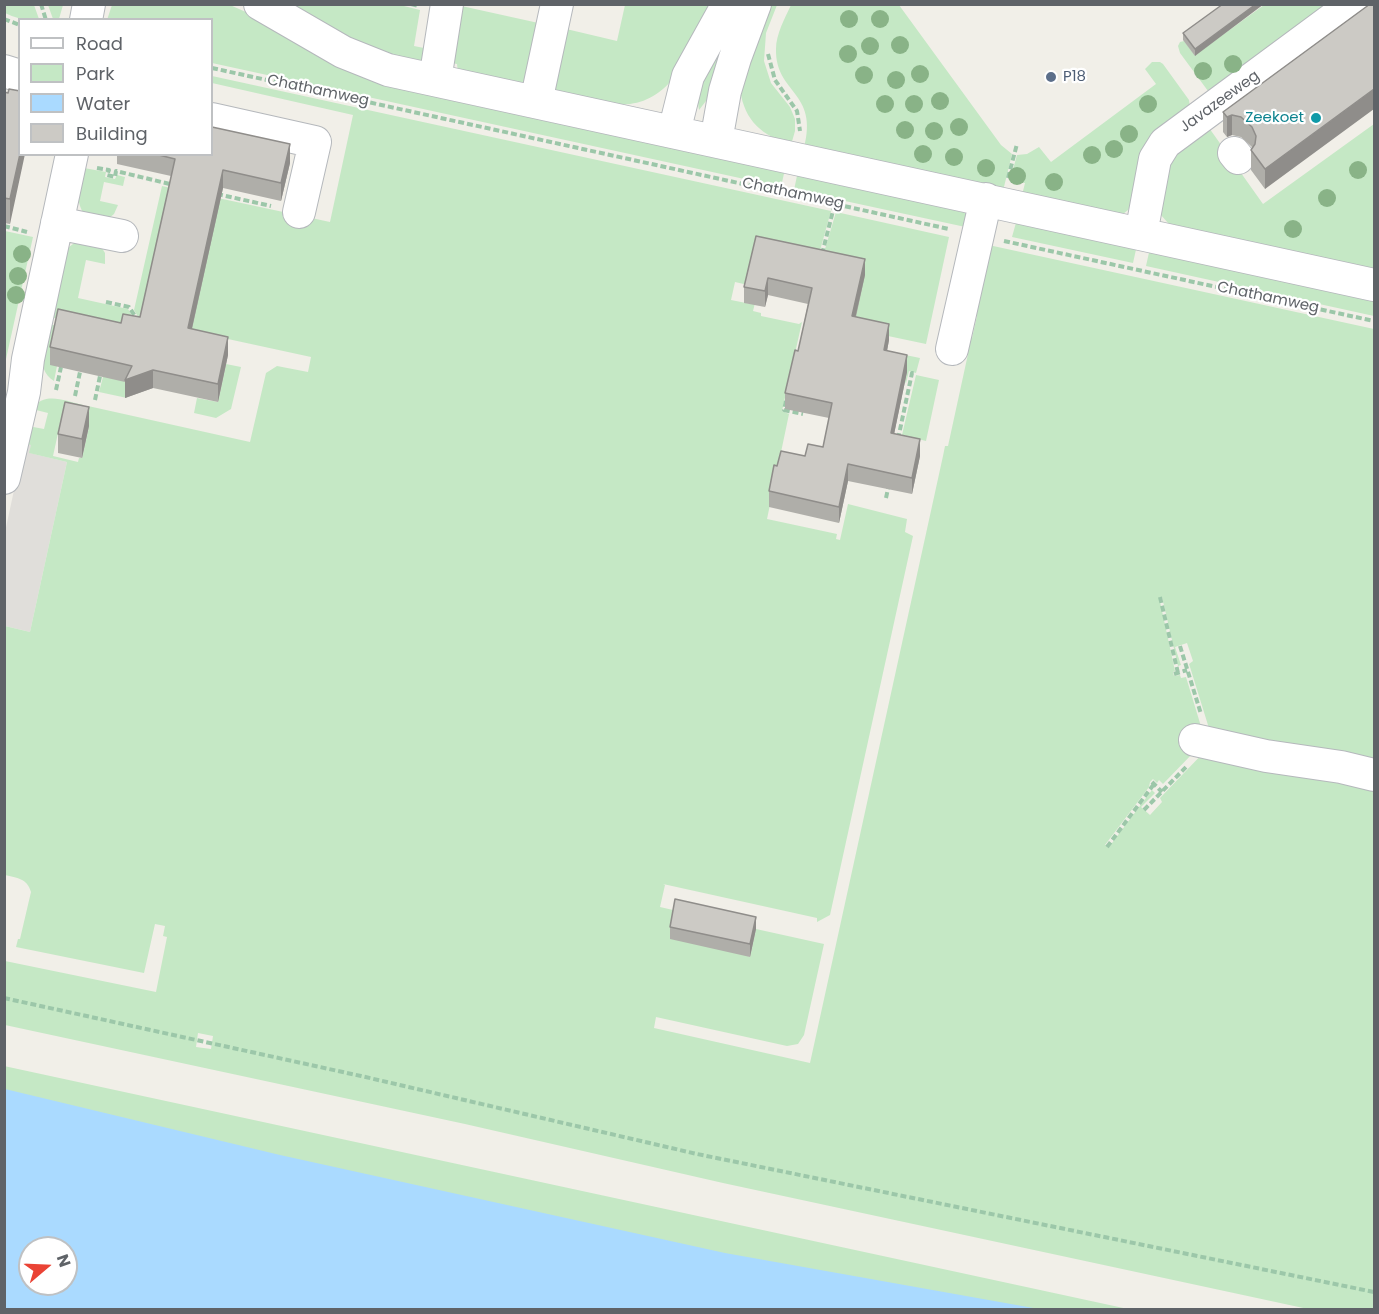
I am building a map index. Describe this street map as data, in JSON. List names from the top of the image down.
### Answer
{
  "streets": {
    "street": ["Javazeeweg"],
    "path": ["Chathamweg"]
  },
  "places": ["P18", "Zeekoet"],
  "legend": [
    "Road",
    "Park",
    "Water",
    "Building"
  ],
  "north": "right"
}
